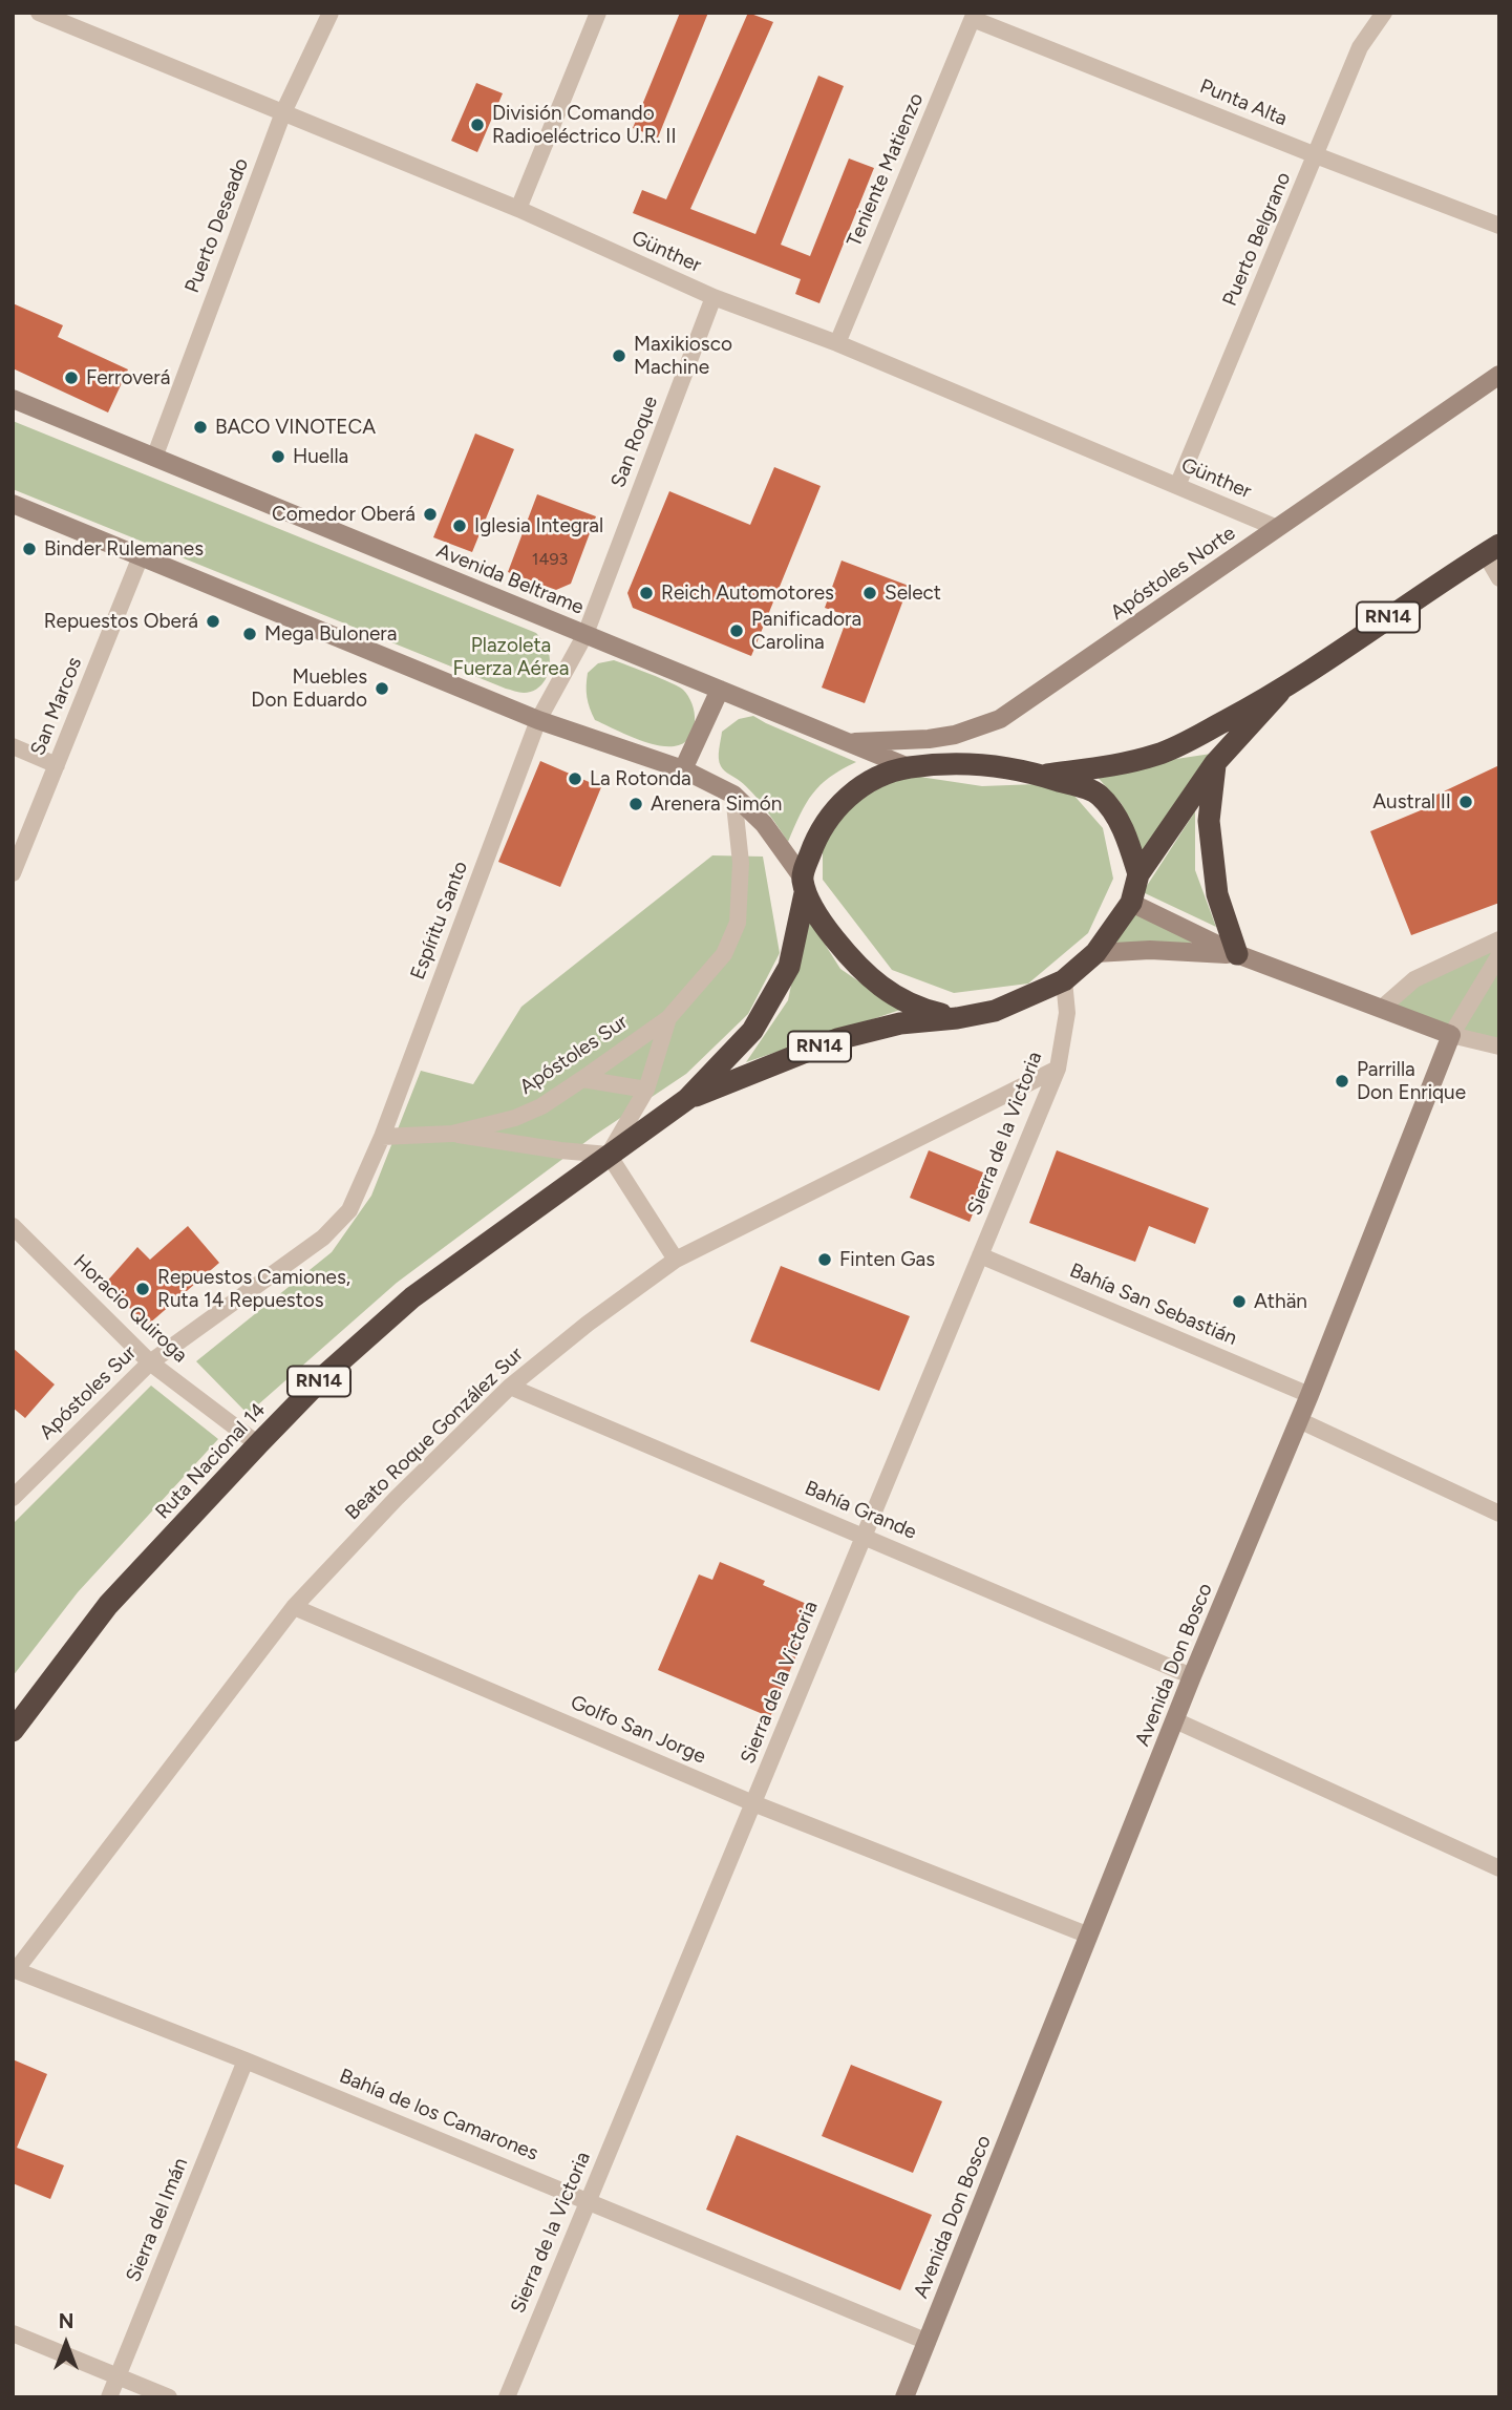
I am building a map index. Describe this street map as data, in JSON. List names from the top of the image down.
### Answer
{
  "streets": {
    "highway": ["RN14", "Ruta Nacional 14"],
    "main road": ["Apóstoles Norte", "Avenida Beltrame", "Avenida Don Bosco"],
    "street": [
      "Punta Alta",
      "Teniente Matienzo",
      "Puerto Deseado",
      "Puerto Belgrano",
      "Günther",
      "San Roque",
      "San Marcos",
      "Espíritu Santo",
      "Apóstoles Sur",
      "Sierra de la Victoria",
      "Bahía San Sebastián",
      "Horacio Quiroga",
      "Beato Roque González Sur",
      "Bahía Grande",
      "Golfo San Jorge",
      "Bahía de los Camarones",
      "Sierra del Imán"
    ]
  },
  "crossings": [
    ["Punta Alta", "Teniente Matienzo"],
    ["Punta Alta", "Puerto Belgrano"],
    ["Teniente Matienzo", "Günther"],
    ["Puerto Deseado", "Günther"],
    ["Puerto Deseado", "Avenida Beltrame"],
    ["Puerto Belgrano", "Günther"],
    ["Günther", "San Roque"],
    ["Günther", "Apóstoles Norte"],
    ["San Roque", "Avenida Beltrame"],
    ["San Roque", "Espíritu Santo"],
    ["Apóstoles Norte", "Avenida Beltrame"],
    ["Avenida Beltrame", "Ruta Nacional 14"],
    ["Espíritu Santo", "Apóstoles Sur"],
    ["Apóstoles Sur", "Horacio Quiroga"],
    ["Sierra de la Victoria", "Bahía San Sebastián"],
    ["Sierra de la Victoria", "Beato Roque González Sur"],
    ["Sierra de la Victoria", "Ruta Nacional 14"],
    ["Sierra de la Victoria", "Bahía Grande"],
    ["Sierra de la Victoria", "Golfo San Jorge"],
    ["Sierra de la Victoria", "Bahía de los Camarones"],
    ["Bahía San Sebastián", "Avenida Don Bosco"],
    ["Horacio Quiroga", "Ruta Nacional 14"],
    ["Beato Roque González Sur", "Bahía Grande"],
    ["Beato Roque González Sur", "Golfo San Jorge"],
    ["Beato Roque González Sur", "Bahía de los Camarones"],
    ["Bahía Grande", "Avenida Don Bosco"],
    ["Avenida Don Bosco", "Golfo San Jorge"],
    ["Avenida Don Bosco", "Bahía de los Camarones"],
    ["Bahía de los Camarones", "Sierra del Imán"]
  ],
  "parks": ["Plazoleta Fuerza Aérea"],
  "places": [
    "División Comando Radioeléctrico U.R. II",
    "Maxikiosco Machine",
    "Ferroverá",
    "BACO VINOTECA",
    "Huella",
    "Comedor Oberá",
    "Iglesia Integral",
    "Binder Rulemanes",
    "Reich Automotores",
    "Select",
    "Repuestos Oberá",
    "Panificadora Carolina",
    "Mega Bulonera",
    "Muebles Don Eduardo",
    "La Rotonda",
    "Austral II",
    "Arenera Simón",
    "Parrilla Don Enrique",
    "Finten Gas",
    "Repuestos Camiones, Ruta 14 Repuestos",
    "Athän"
  ],
  "house_numbers": ["1493"],
  "north": "top"
}
